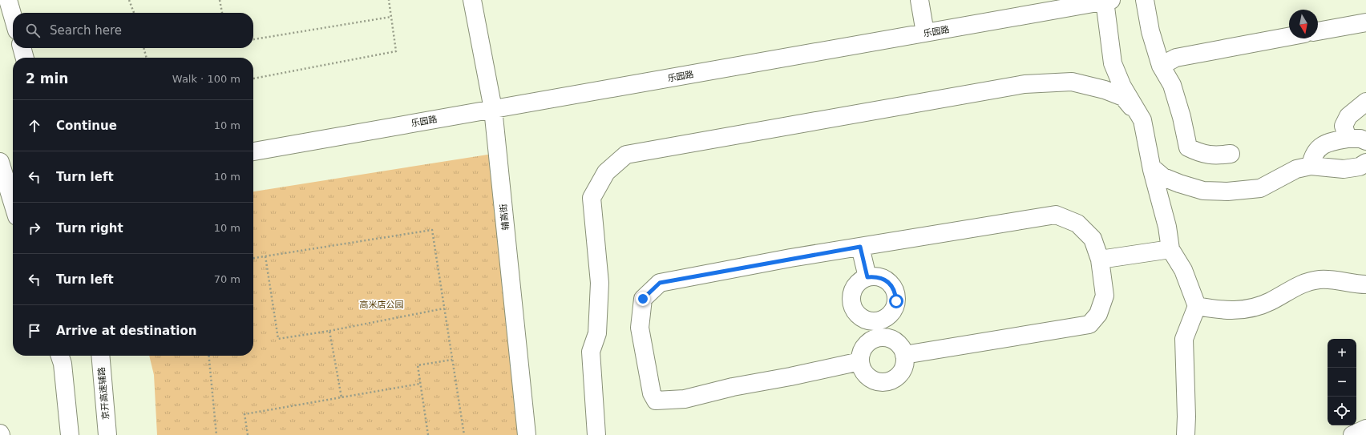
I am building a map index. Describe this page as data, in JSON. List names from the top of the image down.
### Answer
{
  "streets": {
    "main road": ["乐园路", "辅高街", "京开高速辅路"]
  },
  "crossings": [
    ["乐园路", "辅高街"]
  ],
  "parks": ["高米店公园"],
  "north": "bottom",
  "page": {
    "search": "Search here",
    "heading": ["2 min", "Walk · 100 m"],
    "list": [
      ["Continue", "10 m"],
      ["Turn left", "10 m"],
      ["Turn right", "10 m"],
      ["Turn left", "70 m"],
      "Arrive at destination"
    ],
    "map_buttons": ["+", "−"]
  }
}
